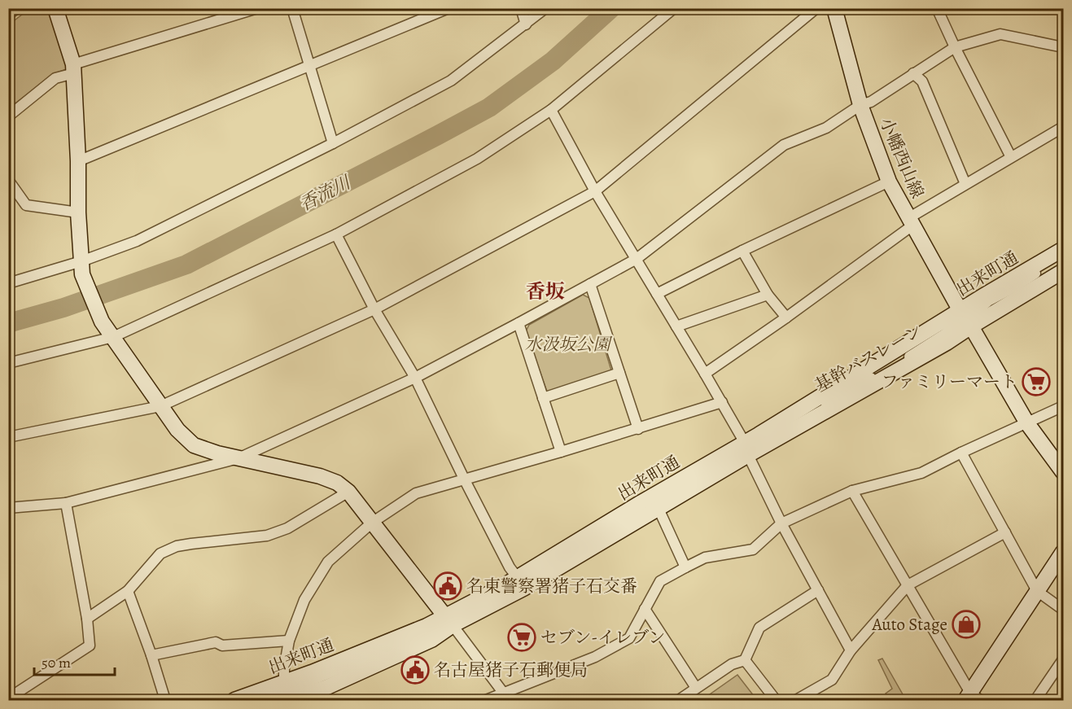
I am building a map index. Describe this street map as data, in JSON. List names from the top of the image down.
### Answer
{
  "streets": {
    "main road": ["小幡西山線", "出来町通"]
  },
  "crossings": [
    ["小幡西山線", "出来町通"]
  ],
  "districts": ["香坂"],
  "water": ["香流川"],
  "parks": ["水汲坂公園"],
  "places": {
    "supermarket": ["ファミリーマート", "セブン-イレブン"],
    "public building": ["名東警察署猪子石交番", "名古屋猪子石郵便局"],
    "shop": ["Auto Stage"]
  },
  "scale_bar": "50 m"
}
